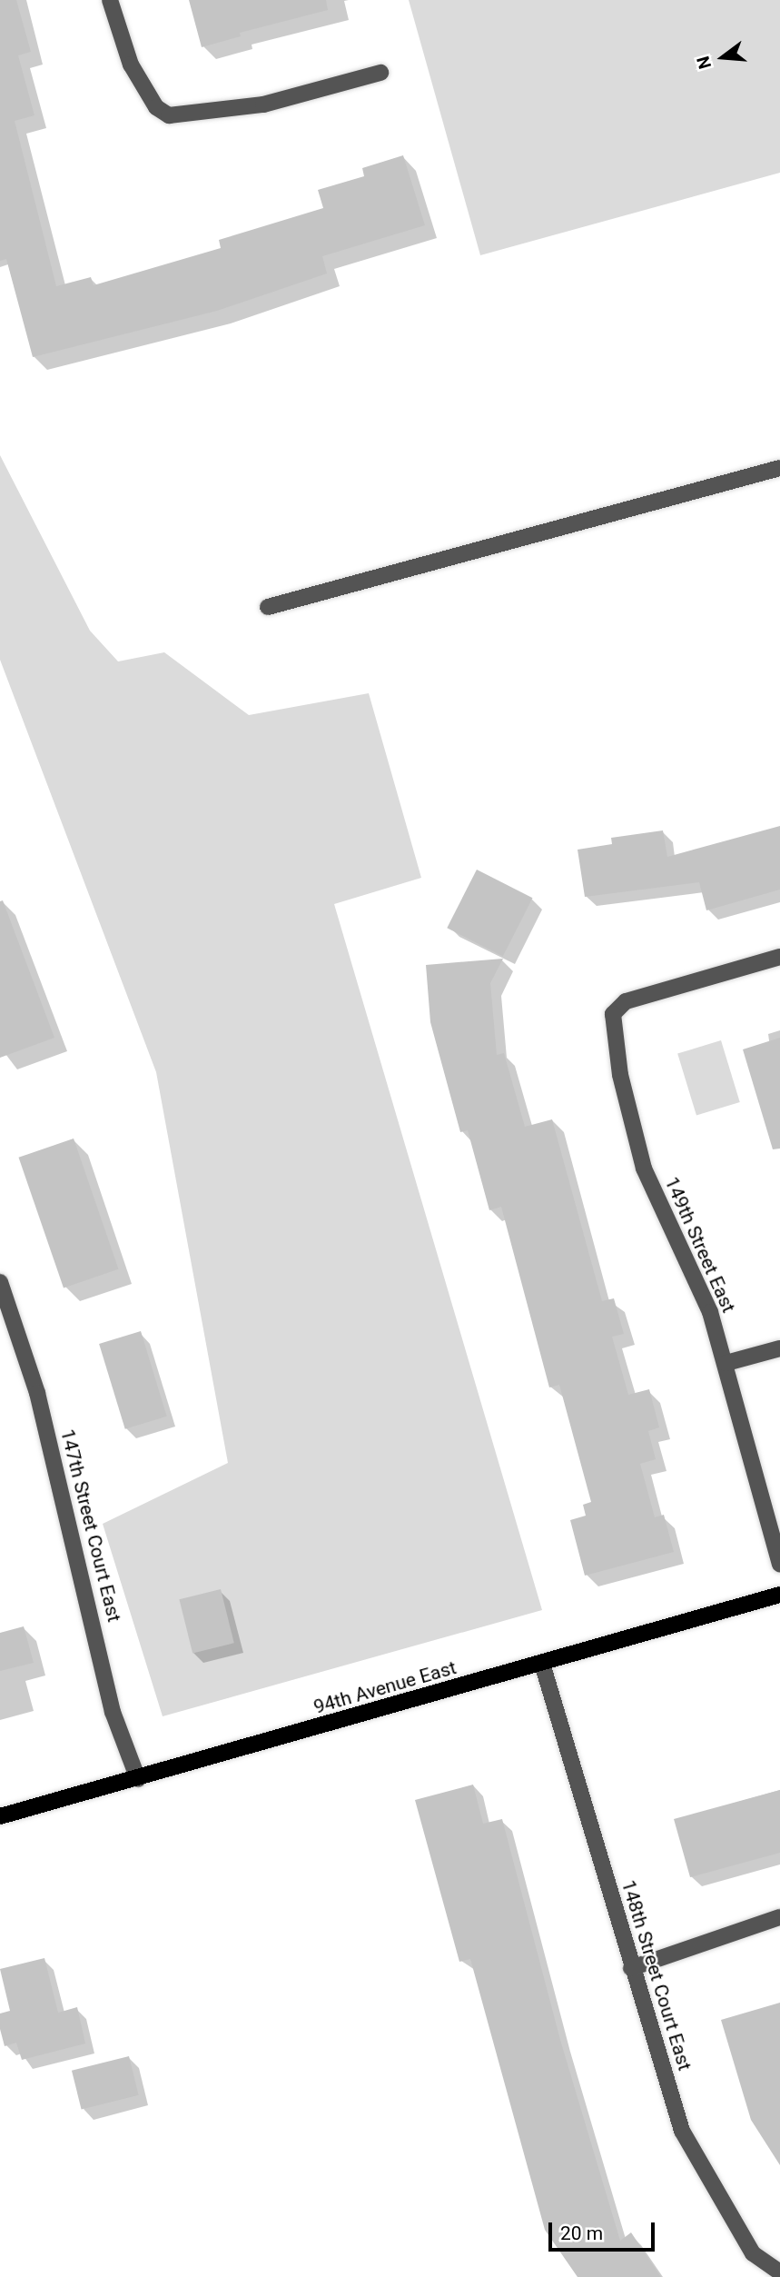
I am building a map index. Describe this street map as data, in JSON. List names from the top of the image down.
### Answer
{
  "streets": {
    "main road": ["94th Avenue East"],
    "street": ["149th Street East", "147th Street Court East", "148th Street Court East"]
  },
  "crossings": [
    ["147th Street Court East", "94th Avenue East"],
    ["94th Avenue East", "148th Street Court East"]
  ],
  "scale_bar": "20 m",
  "north": "left"
}
